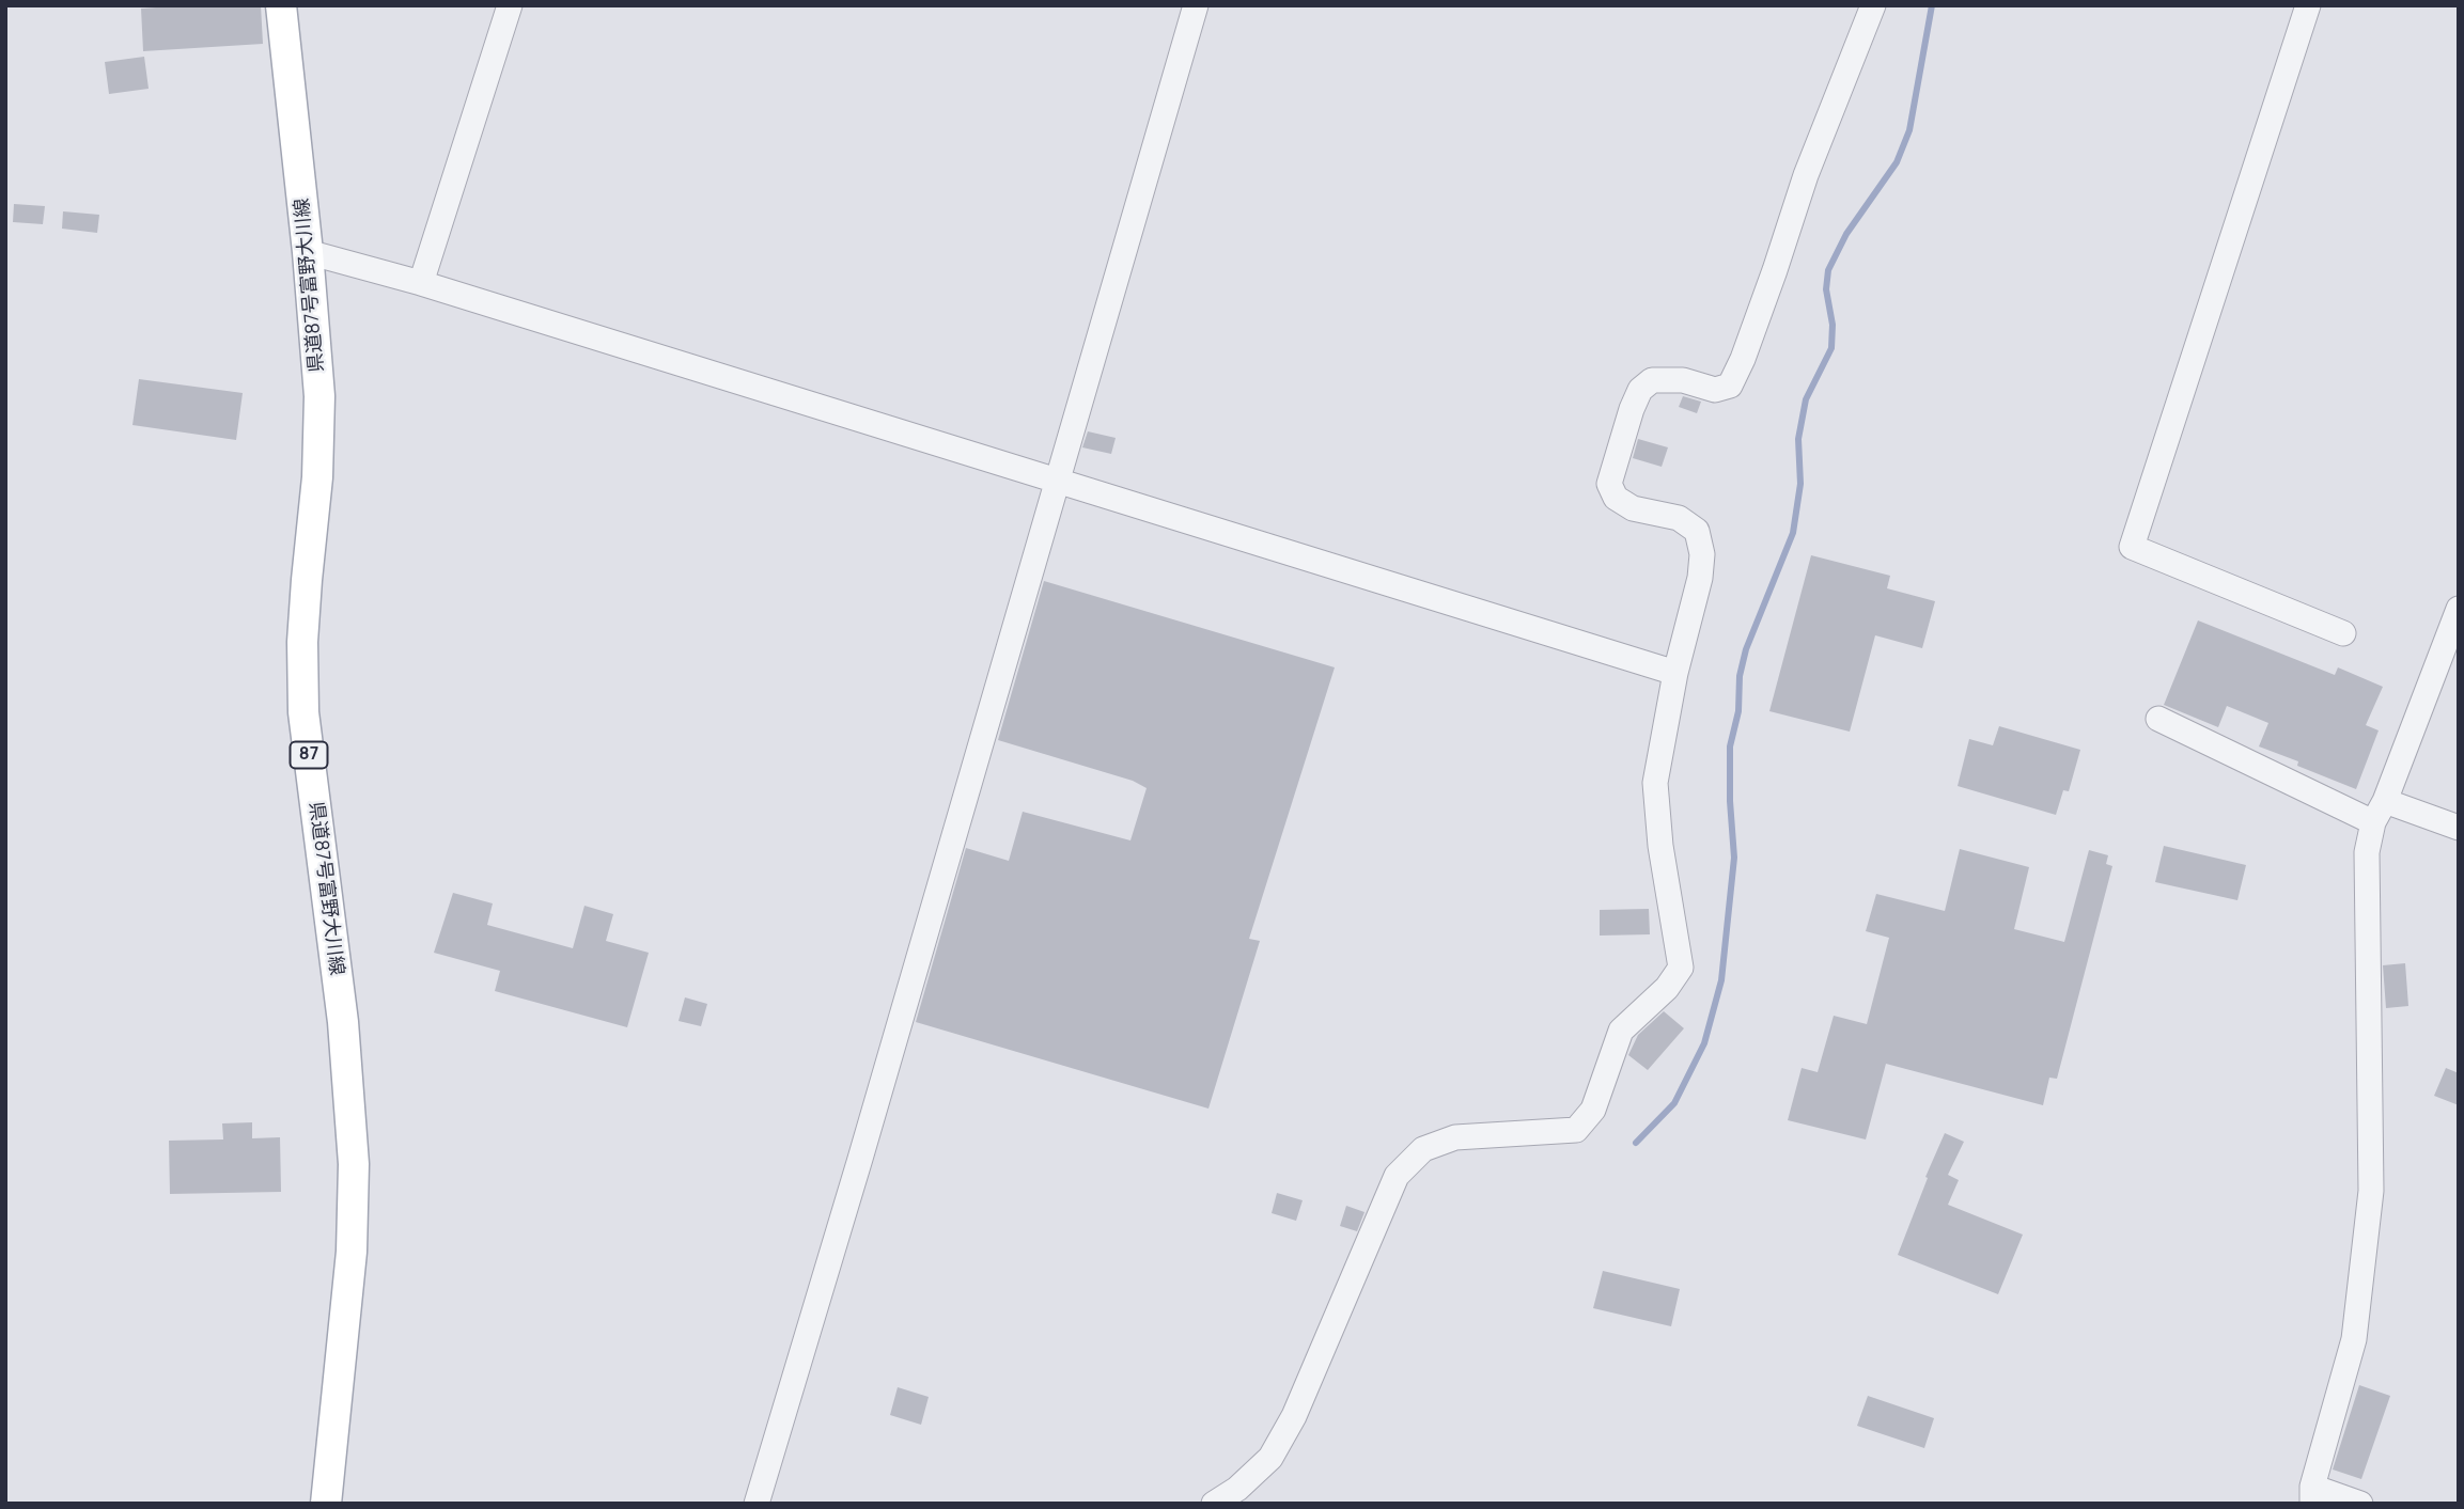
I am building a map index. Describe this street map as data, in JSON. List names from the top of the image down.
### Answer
{
  "streets": {
    "main road": ["県道87号富野大川線", "87"]
  }
}
